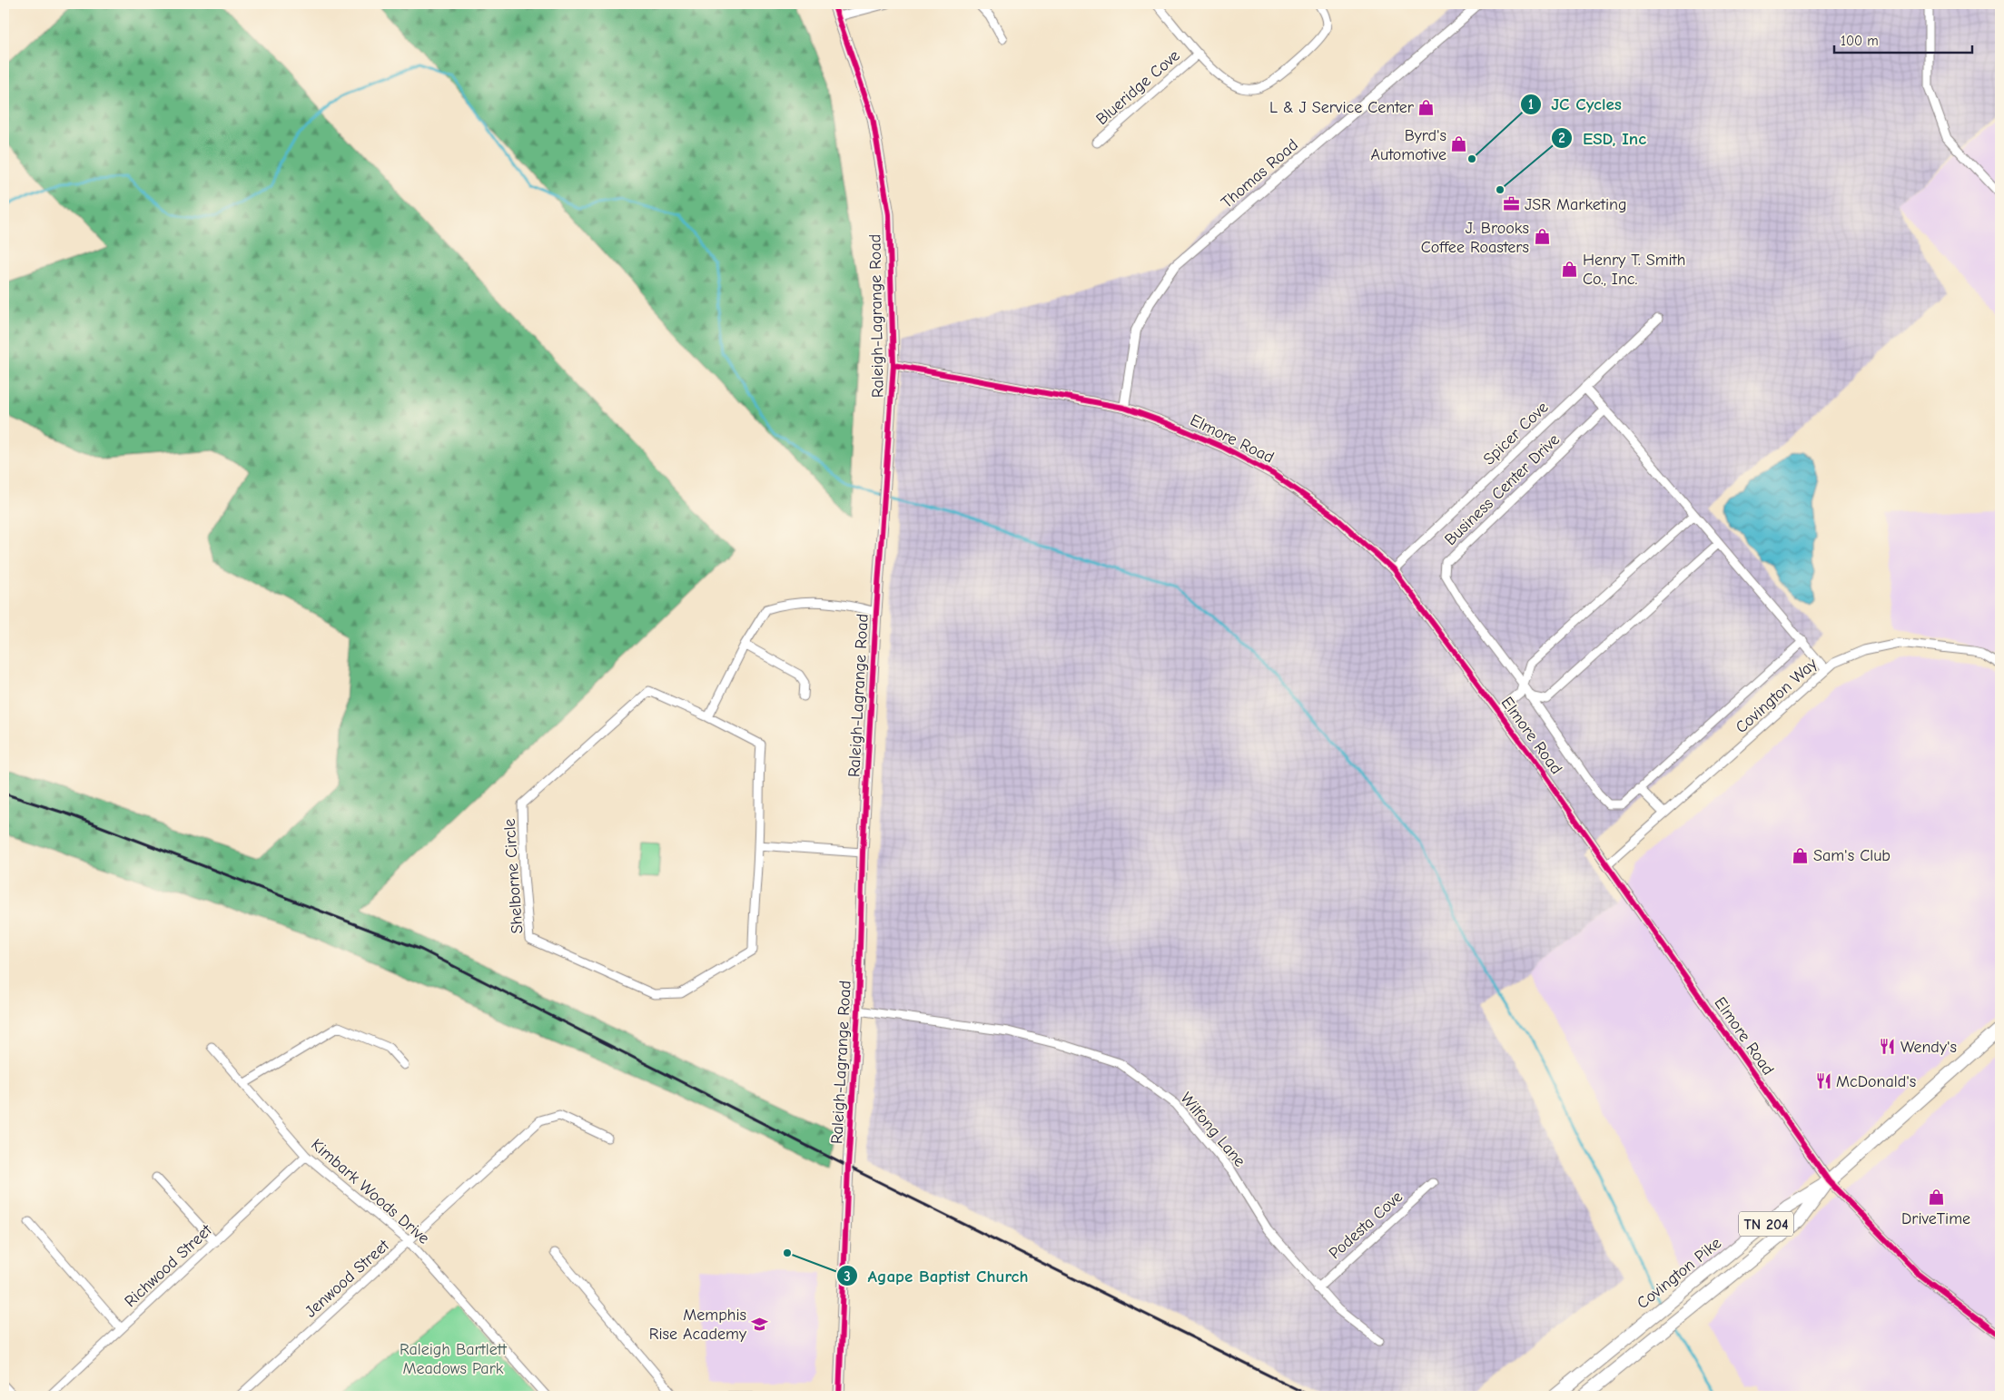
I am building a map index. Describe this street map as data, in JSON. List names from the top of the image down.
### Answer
{
  "streets": {
    "main road": ["Raleigh-Lagrange Road", "TN 204", "Covington Pike"],
    "street": [
      "Blueridge Cove",
      "Thomas Road",
      "Spicer Cove",
      "Elmore Road",
      "Business Center Drive",
      "Covington Way",
      "Shelborne Circle",
      "Wilfong Lane",
      "Kimbark Woods Drive",
      "Podesta Cove",
      "Richwood Street",
      "Jenwood Street"
    ]
  },
  "crossings": [
    ["Thomas Road", "Elmore Road"],
    ["Raleigh-Lagrange Road", "Elmore Road"],
    ["Raleigh-Lagrange Road", "Wilfong Lane"],
    ["Spicer Cove", "Elmore Road"],
    ["Elmore Road", "Covington Way"],
    ["Elmore Road", "Covington Pike"],
    ["Wilfong Lane", "Podesta Cove"],
    ["Kimbark Woods Drive", "Richwood Street"],
    ["Kimbark Woods Drive", "Jenwood Street"]
  ],
  "parks": ["Raleigh Bartlett Meadows Park"],
  "places": {
    "shop": [
      "L & J Service Center",
      "Byrd's Automotive",
      "J. Brooks Coffee Roasters",
      "Henry T. Smith Co., Inc.",
      "Sam's Club",
      "DriveTime"
    ],
    "other": ["JC Cycles", "ESD, Inc", "Agape Baptist Church"],
    "office": ["JSR Marketing"],
    "restaurant": ["Wendy's", "McDonald's"],
    "school or university": ["Memphis Rise Academy"]
  },
  "scale_bar": "100 m"
}
